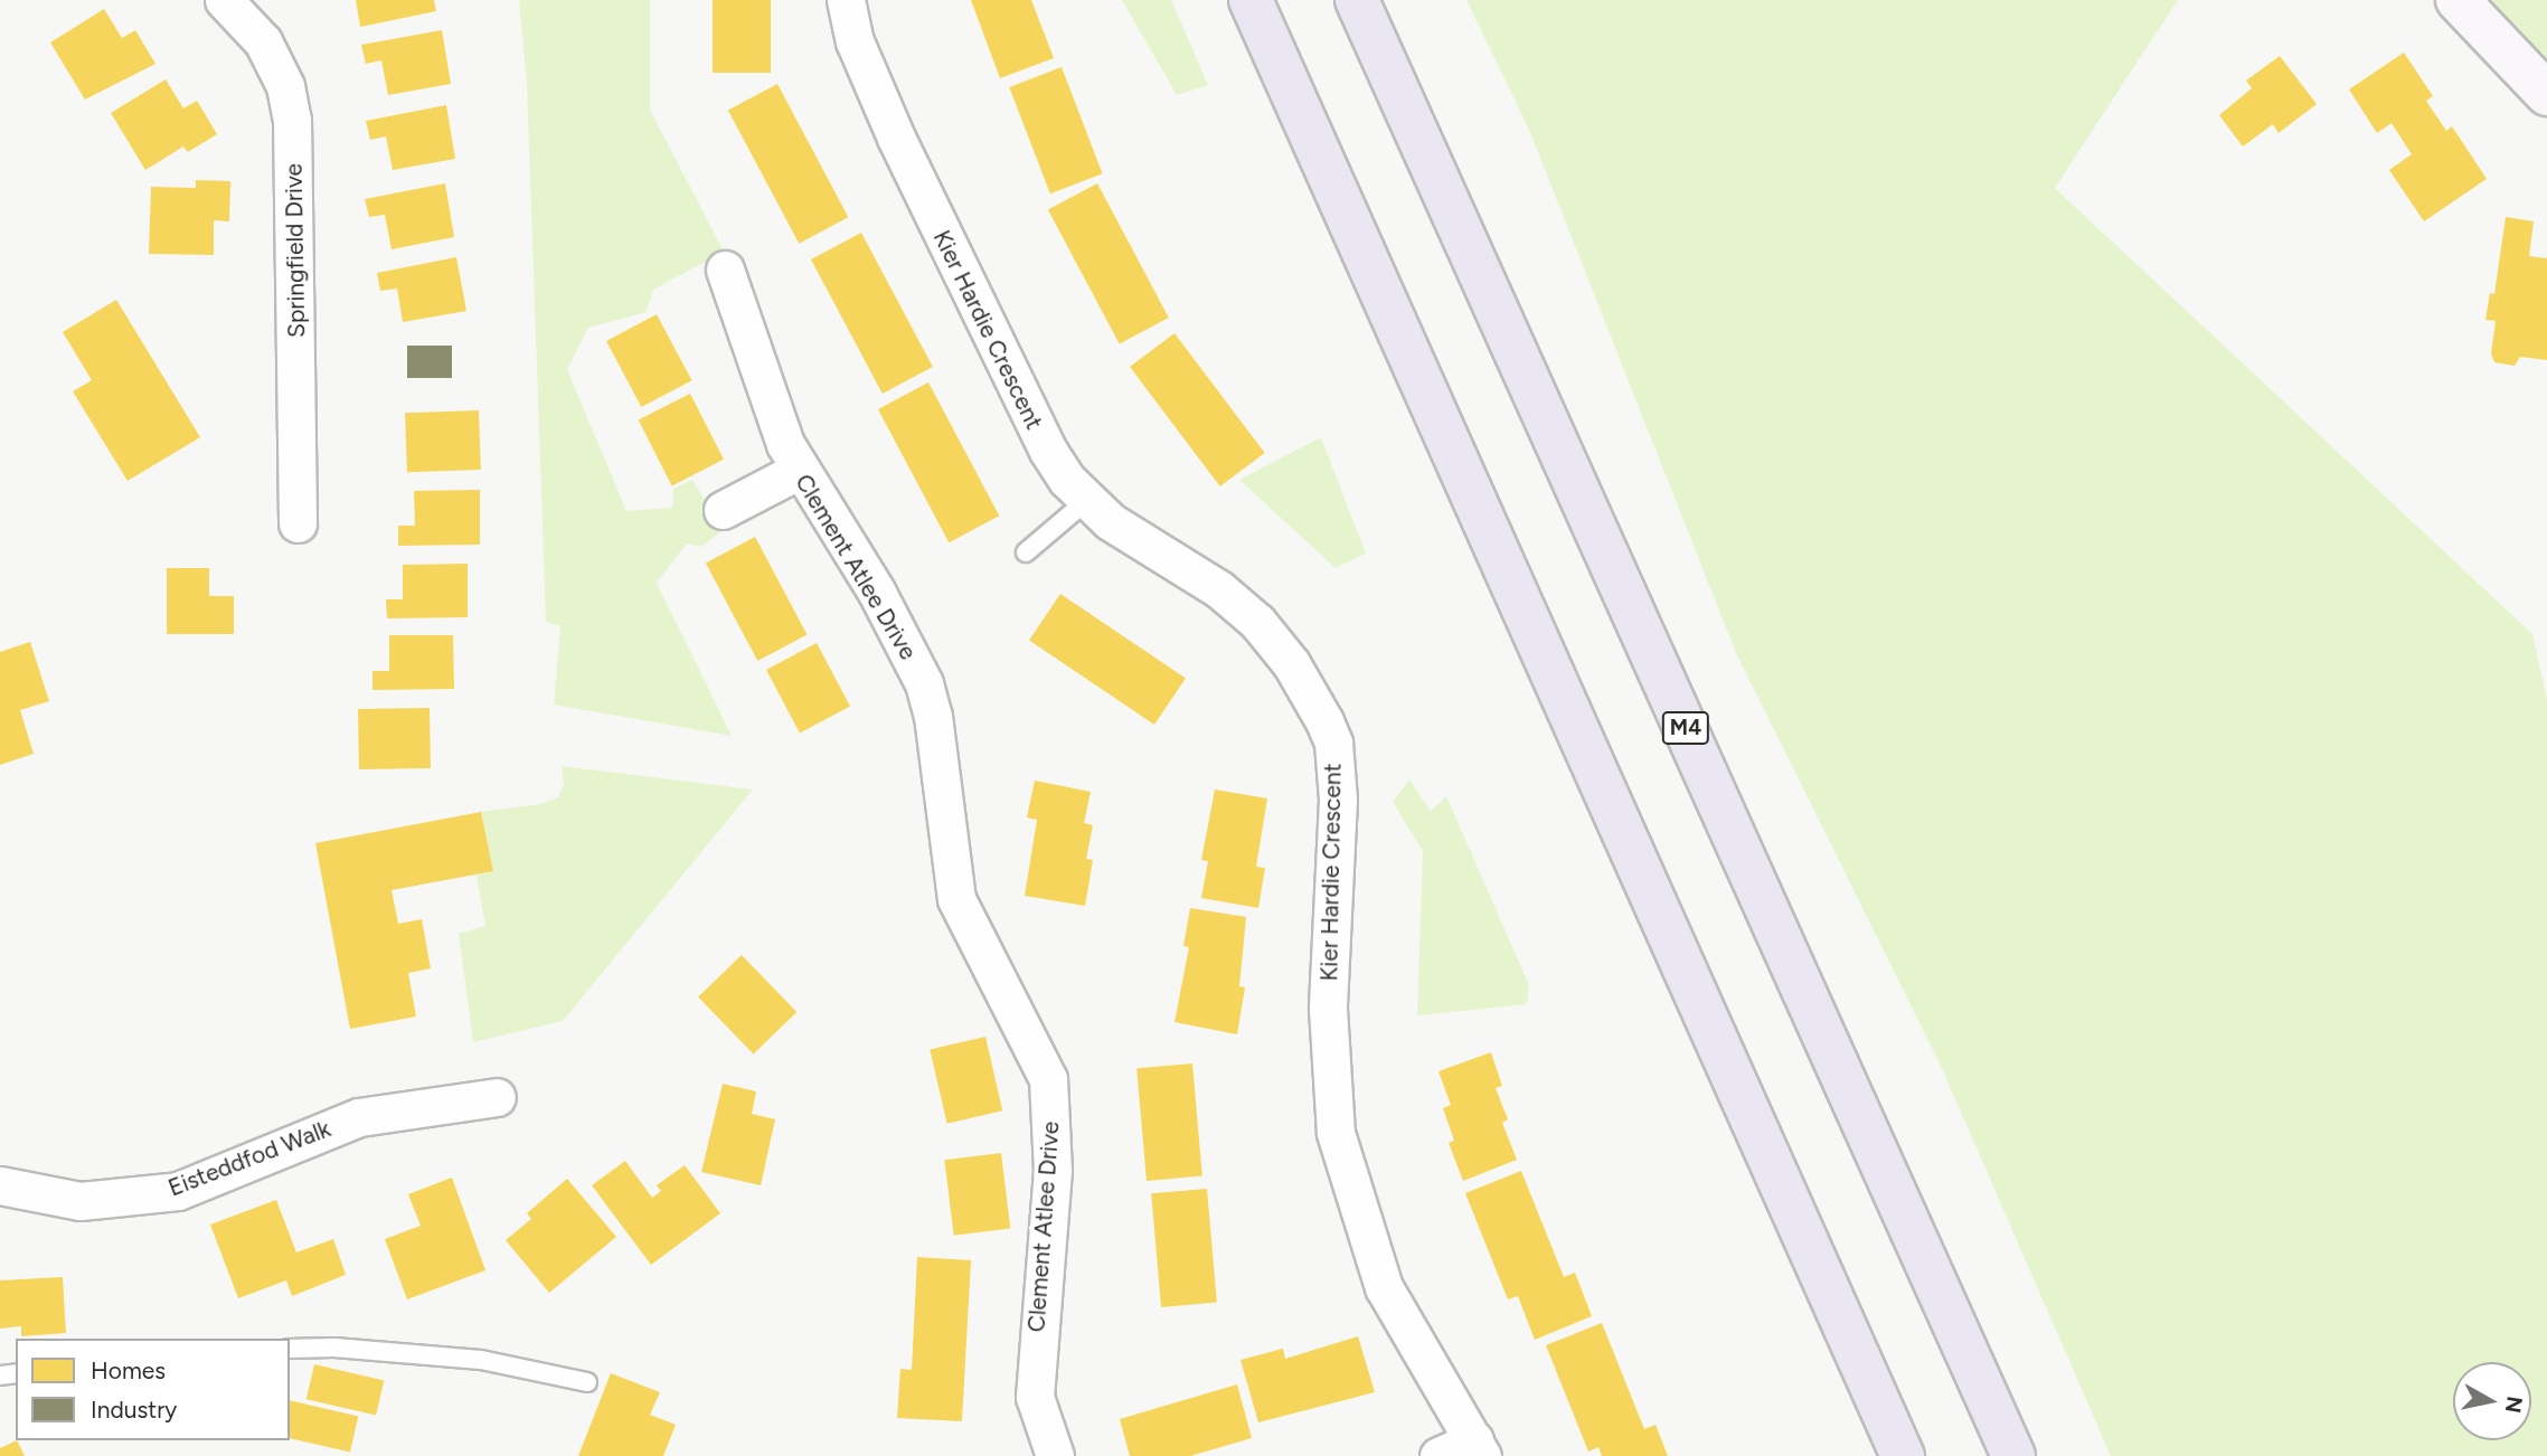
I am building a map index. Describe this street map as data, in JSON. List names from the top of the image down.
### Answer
{
  "streets": {
    "highway": ["M4"],
    "street": [
      "Springfield Drive",
      "Kier Hardie Crescent",
      "Clement Atlee Drive",
      "Eisteddfod Walk"
    ]
  },
  "legend": ["Homes", "Industry"],
  "north": "right"
}
